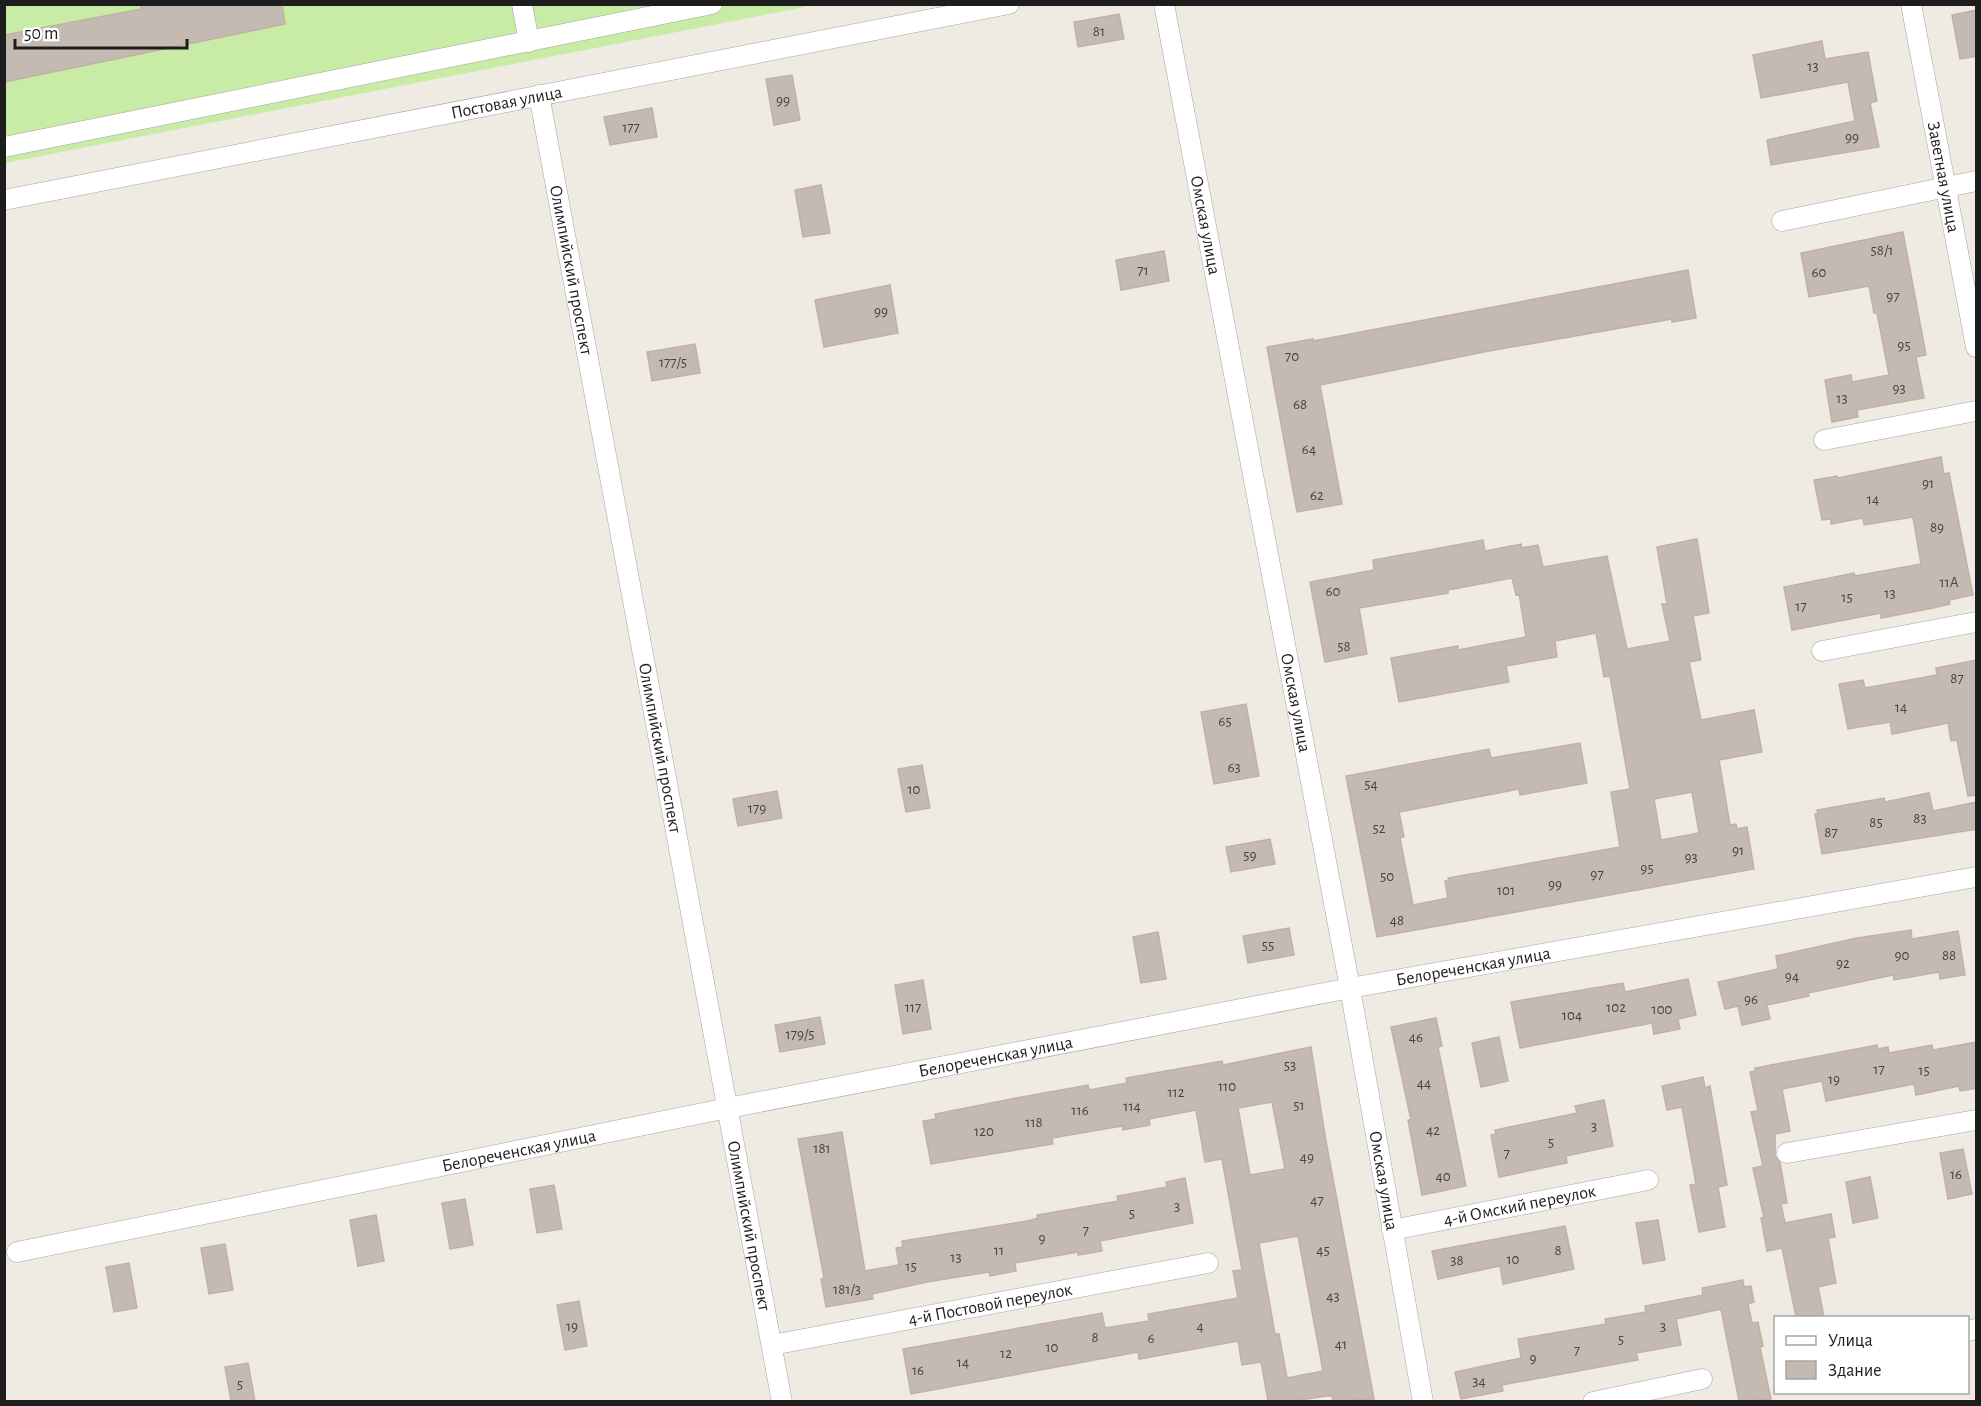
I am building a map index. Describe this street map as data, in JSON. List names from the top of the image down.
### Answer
{
  "streets": {
    "street": [
      "Постовая улица",
      "Заветная улица",
      "Омская улица",
      "Олимпийский проспект",
      "Белореченская улица",
      "4-й Омский переулок",
      "4-й Постовой переулок"
    ]
  },
  "crossings": [
    ["Постовая улица", "Олимпийский проспект"],
    ["Омская улица", "Белореченская улица"],
    ["Омская улица", "4-й Омский переулок"],
    ["Олимпийский проспект", "Белореченская улица"],
    ["Олимпийский проспект", "4-й Постовой переулок"]
  ],
  "house_numbers": [
    "81",
    "13",
    "99",
    "177",
    "99",
    "58/1",
    "71",
    "60",
    "97",
    "99",
    "95",
    "70",
    "177/5",
    "93",
    "13",
    "68",
    "64",
    "91",
    "62",
    "14",
    "89",
    "11А",
    "60",
    "13",
    "15",
    "17",
    "58",
    "87",
    "14",
    "65",
    "63",
    "54",
    "10",
    "179",
    "83",
    "85",
    "52",
    "87",
    "91",
    "59",
    "93",
    "95",
    "97",
    "50",
    "99",
    "101",
    "48",
    "55",
    "90",
    "88",
    "92",
    "94",
    "96",
    "117",
    "102",
    "100",
    "104",
    "179/5",
    "46",
    "53",
    "17",
    "15",
    "19",
    "44",
    "110",
    "112",
    "51",
    "114",
    "116",
    "118",
    "3",
    "42",
    "120",
    "5",
    "181",
    "7",
    "49",
    "16",
    "40",
    "47",
    "3",
    "5",
    "7",
    "9",
    "11",
    "45",
    "8",
    "13",
    "10",
    "38",
    "15",
    "181/3",
    "43",
    "19",
    "4",
    "3",
    "8",
    "6",
    "5",
    "41",
    "10",
    "7",
    "12",
    "9",
    "14",
    "16",
    "34",
    "5"
  ],
  "legend": ["Улица", "Здание"],
  "scale_bar": "50 m"
}
